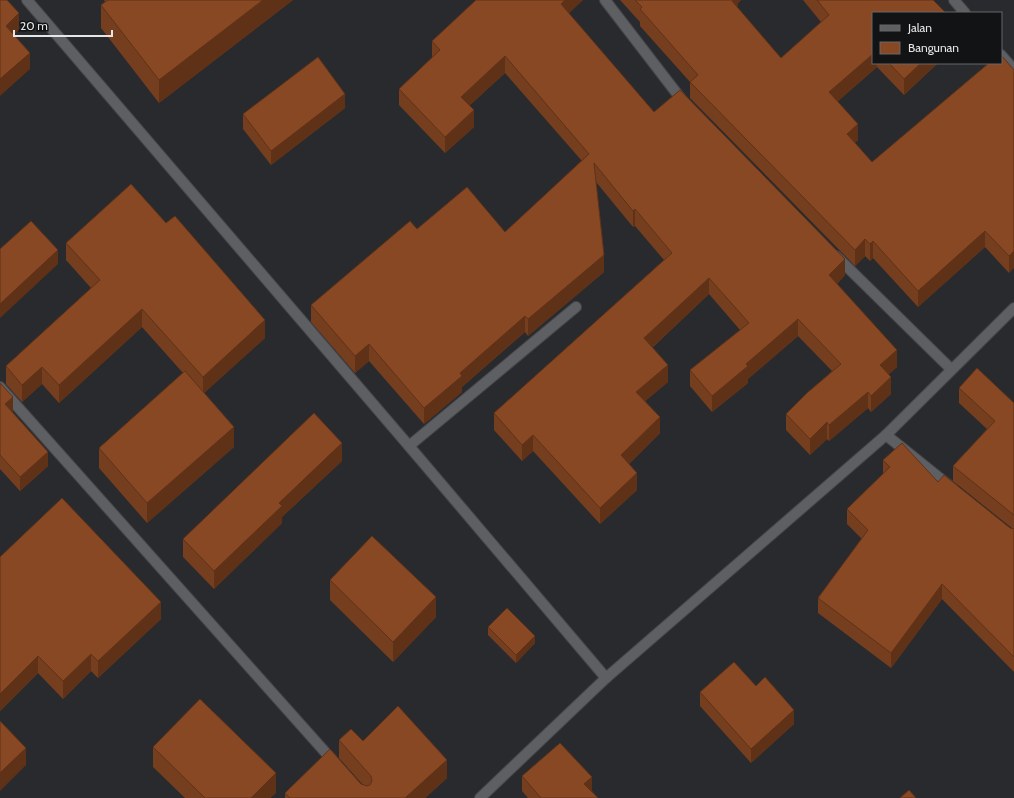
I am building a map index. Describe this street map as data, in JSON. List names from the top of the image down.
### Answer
{
  "legend": ["Jalan", "Bangunan"],
  "scale_bar": "20 m"
}
